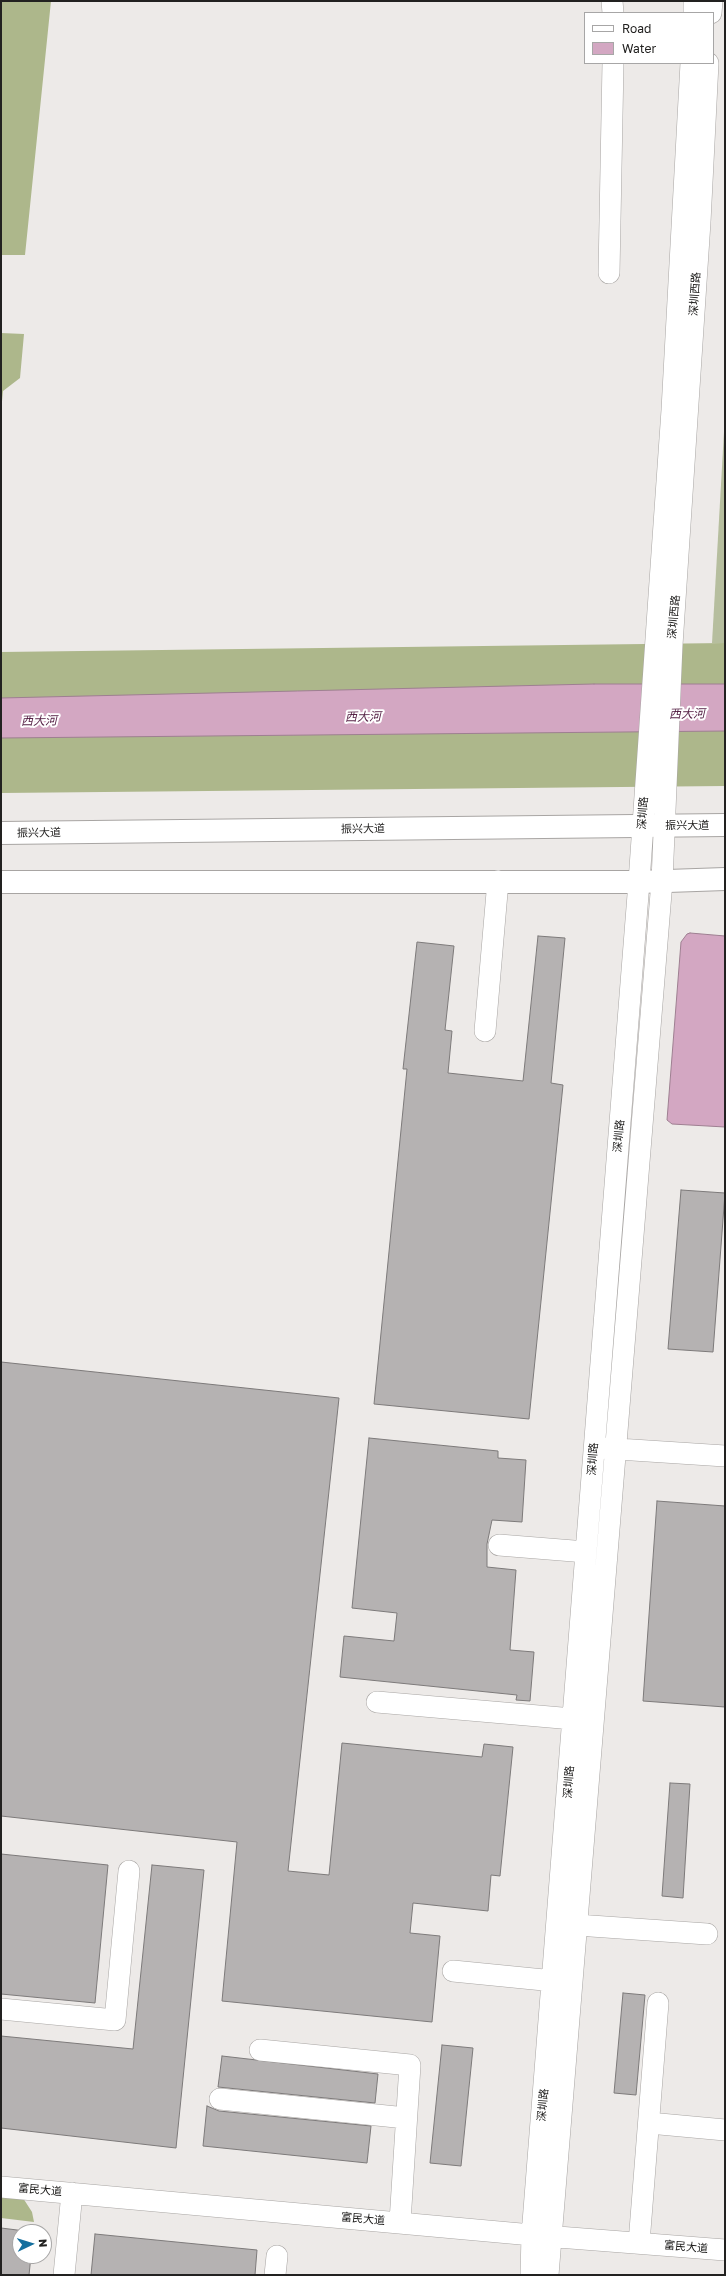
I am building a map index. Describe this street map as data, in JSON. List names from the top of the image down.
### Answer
{
  "streets": {
    "main road": ["振兴大道"],
    "street": ["深圳西路", "深圳路", "富民大道"]
  },
  "crossings": [
    ["深圳西路", "深圳路"],
    ["深圳路", "振兴大道"],
    ["深圳路", "富民大道"]
  ],
  "water": ["西大河"],
  "legend": ["Road", "Water"],
  "north": "right"
}
